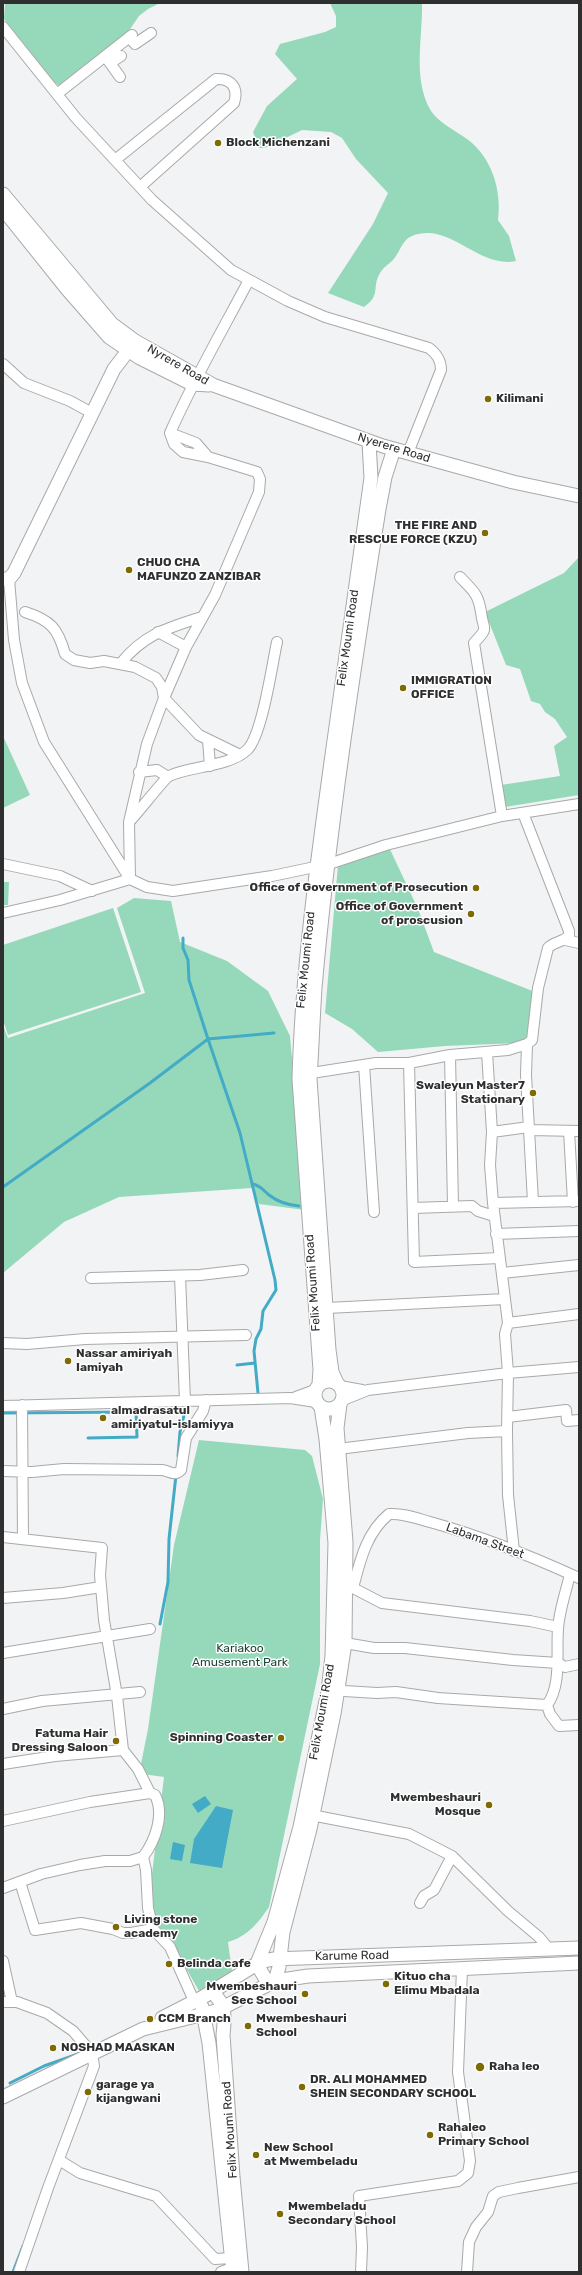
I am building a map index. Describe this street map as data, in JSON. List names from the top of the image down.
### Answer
{
  "streets": {
    "main road": [
      "Nyrere Road",
      "Nyerere Road",
      "Felix Moumi Road",
      "Karume Road"
    ],
    "street": ["Labama Street"]
  },
  "crossings": [
    ["Nyrere Road", "Nyerere Road"],
    ["Nyerere Road", "Felix Moumi Road"],
    ["Felix Moumi Road", "Labama Street"],
    ["Felix Moumi Road", "Karume Road"]
  ],
  "parks": ["Kariakoo Amusement Park"],
  "places": [
    "Block Michenzani",
    "Kilimani",
    "THE FIRE AND RESCUE FORCE (KZU)",
    "CHUO CHA MAFUNZO ZANZIBAR",
    "IMMIGRATION OFFICE",
    "Office of Government of Prosecution",
    "Office of Government of proscusion",
    "Swaleyun Master7 Stationary",
    "Nassar amiriyah Iamiyah",
    "almadrasatul amiriyatul-islamiyya",
    "Spinning Coaster",
    "Fatuma Hair Dressing Saloon",
    "Mwembeshauri Mosque",
    "Living stone academy",
    "Belinda cafe",
    "Kituo cha Elimu Mbadala",
    "Mwembeshauri Sec School",
    "CCM Branch",
    "Mwembeshauri School",
    "NOSHAD MAASKAN",
    "Raha leo",
    "DR. ALI MOHAMMED SHEIN SECONDARY SCHOOL",
    "garage ya kijangwani",
    "Rahaleo Primary School",
    "New School at Mwembeladu",
    "Mwembeladu Secondary School"
  ]
}
